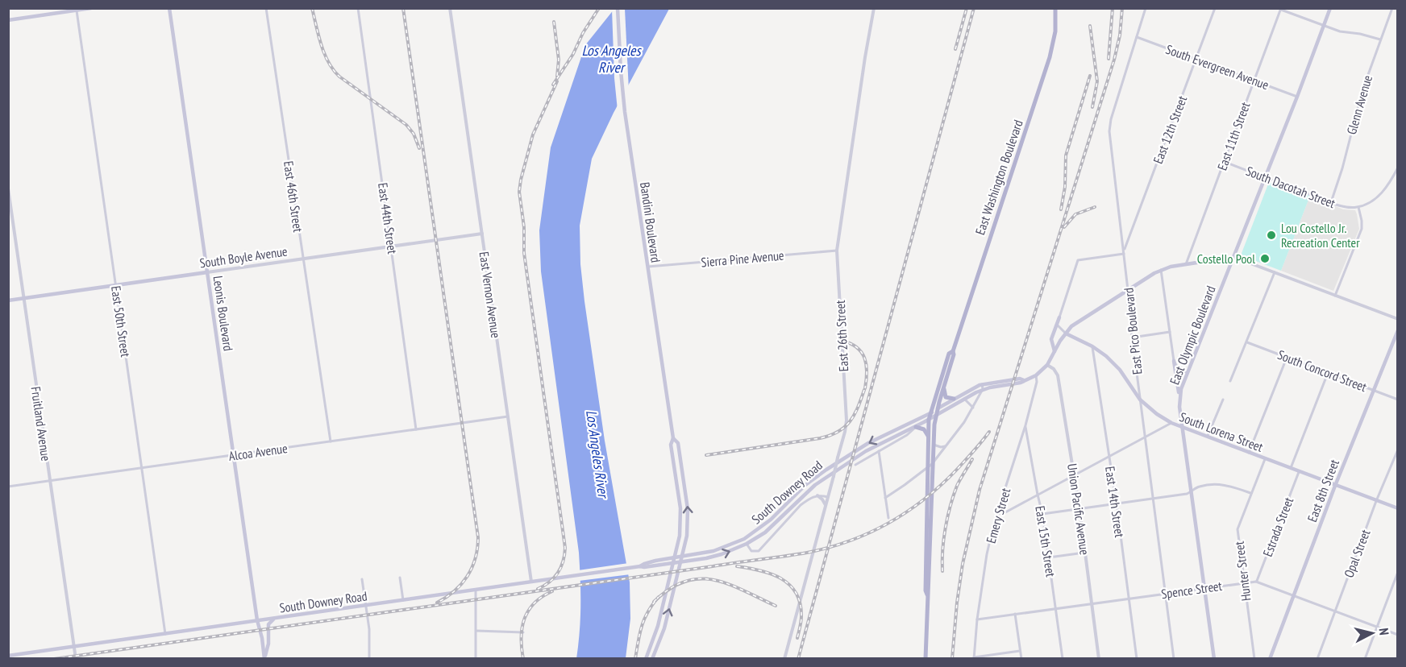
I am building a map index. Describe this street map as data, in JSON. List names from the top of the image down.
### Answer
{
  "streets": {
    "main road": [
      "East Washington Boulevard",
      "Bandini Boulevard",
      "South Boyle Avenue",
      "Leonis Boulevard",
      "East Olympic Boulevard",
      "South Lorena Street",
      "East 8th Street",
      "South Downey Road"
    ],
    "street": [
      "South Evergreen Avenue",
      "Glenn Avenue",
      "East 12th Street",
      "East 11th Street",
      "South Dacotah Street",
      "East 46th Street",
      "East 44th Street",
      "Sierra Pine Avenue",
      "East Vernon Avenue",
      "East 50th Street",
      "East Pico Boulevard",
      "East 26th Street",
      "South Concord Street",
      "Fruitland Avenue",
      "Alcoa Avenue",
      "East 14th Street",
      "Union Pacific Avenue",
      "Emery Street",
      "Estrada Street",
      "East 15th Street",
      "Opal Street",
      "Hunter Street",
      "Spence Street"
    ]
  },
  "crossings": [
    ["South Evergreen Avenue", "East 12th Street"],
    ["South Evergreen Avenue", "East 11th Street"],
    ["South Evergreen Avenue", "East Pico Boulevard"],
    ["South Evergreen Avenue", "East Olympic Boulevard"],
    ["Glenn Avenue", "South Dacotah Street"],
    ["East 12th Street", "East Pico Boulevard"],
    ["East 11th Street", "South Dacotah Street"],
    ["East Washington Boulevard", "South Downey Road"],
    ["South Dacotah Street", "East Olympic Boulevard"],
    ["East 46th Street", "South Boyle Avenue"],
    ["East 46th Street", "Alcoa Avenue"],
    ["East 44th Street", "South Boyle Avenue"],
    ["East 44th Street", "Alcoa Avenue"],
    ["Bandini Boulevard", "Sierra Pine Avenue"],
    ["Bandini Boulevard", "South Downey Road"],
    ["South Boyle Avenue", "East Vernon Avenue"],
    ["South Boyle Avenue", "Leonis Boulevard"],
    ["South Boyle Avenue", "East 50th Street"],
    ["South Boyle Avenue", "Fruitland Avenue"],
    ["Sierra Pine Avenue", "East 26th Street"],
    ["East Vernon Avenue", "Alcoa Avenue"],
    ["East Vernon Avenue", "South Downey Road"],
    ["Leonis Boulevard", "Alcoa Avenue"],
    ["Leonis Boulevard", "South Downey Road"],
    ["East 50th Street", "Alcoa Avenue"],
    ["East 50th Street", "South Downey Road"],
    ["East Pico Boulevard", "South Lorena Street"],
    ["East Pico Boulevard", "Spence Street"],
    ["East Olympic Boulevard", "South Lorena Street"],
    ["East Olympic Boulevard", "Spence Street"],
    ["East 26th Street", "South Downey Road"],
    ["South Concord Street", "East 8th Street"],
    ["Fruitland Avenue", "Alcoa Avenue"],
    ["Fruitland Avenue", "South Downey Road"],
    ["South Lorena Street", "East 8th Street"],
    ["South Lorena Street", "East 14th Street"],
    ["South Lorena Street", "Estrada Street"],
    ["South Lorena Street", "Opal Street"],
    ["South Lorena Street", "Hunter Street"],
    ["East 8th Street", "Spence Street"],
    ["East 14th Street", "Spence Street"],
    ["Union Pacific Avenue", "Spence Street"],
    ["Emery Street", "East 15th Street"],
    ["Emery Street", "Spence Street"],
    ["Estrada Street", "Spence Street"],
    ["East 15th Street", "Spence Street"],
    ["Opal Street", "Spence Street"],
    ["Hunter Street", "Spence Street"]
  ],
  "water": ["Los Angeles River"],
  "places": ["Lou Costello Jr. Recreation Center", "Costello Pool"],
  "north": "right"
}
